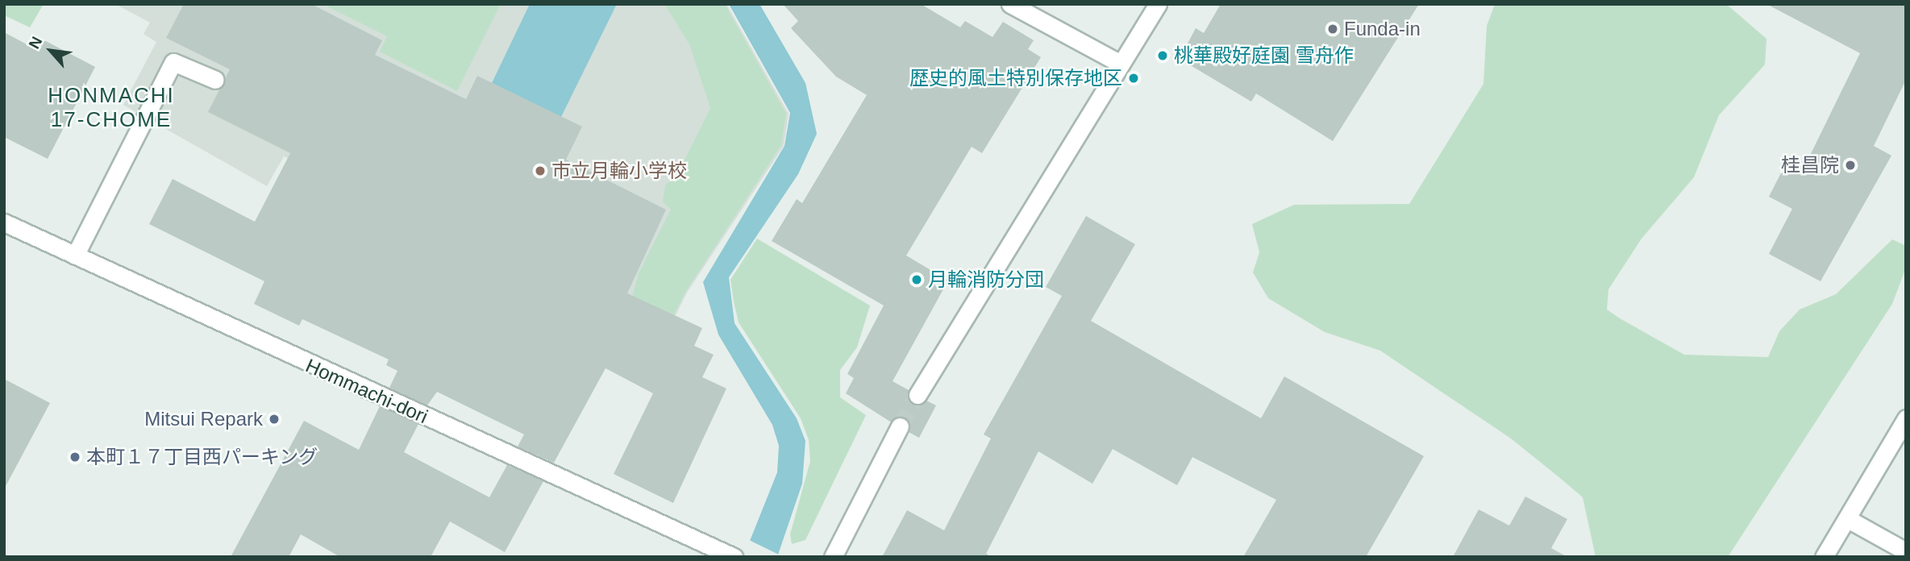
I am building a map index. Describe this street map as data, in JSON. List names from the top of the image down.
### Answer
{
  "streets": {
    "street": ["Hommachi-dori"]
  },
  "districts": ["HONMACHI 17-CHOME"],
  "places": [
    "Funda-in",
    "桃華殿好庭園 雪舟作",
    "歴史的風土特別保存地区",
    "桂昌院",
    "市立月輪小学校",
    "月輪消防分団",
    "Mitsui Repark",
    "本町１７丁目西パーキング"
  ],
  "north": "top left"
}
